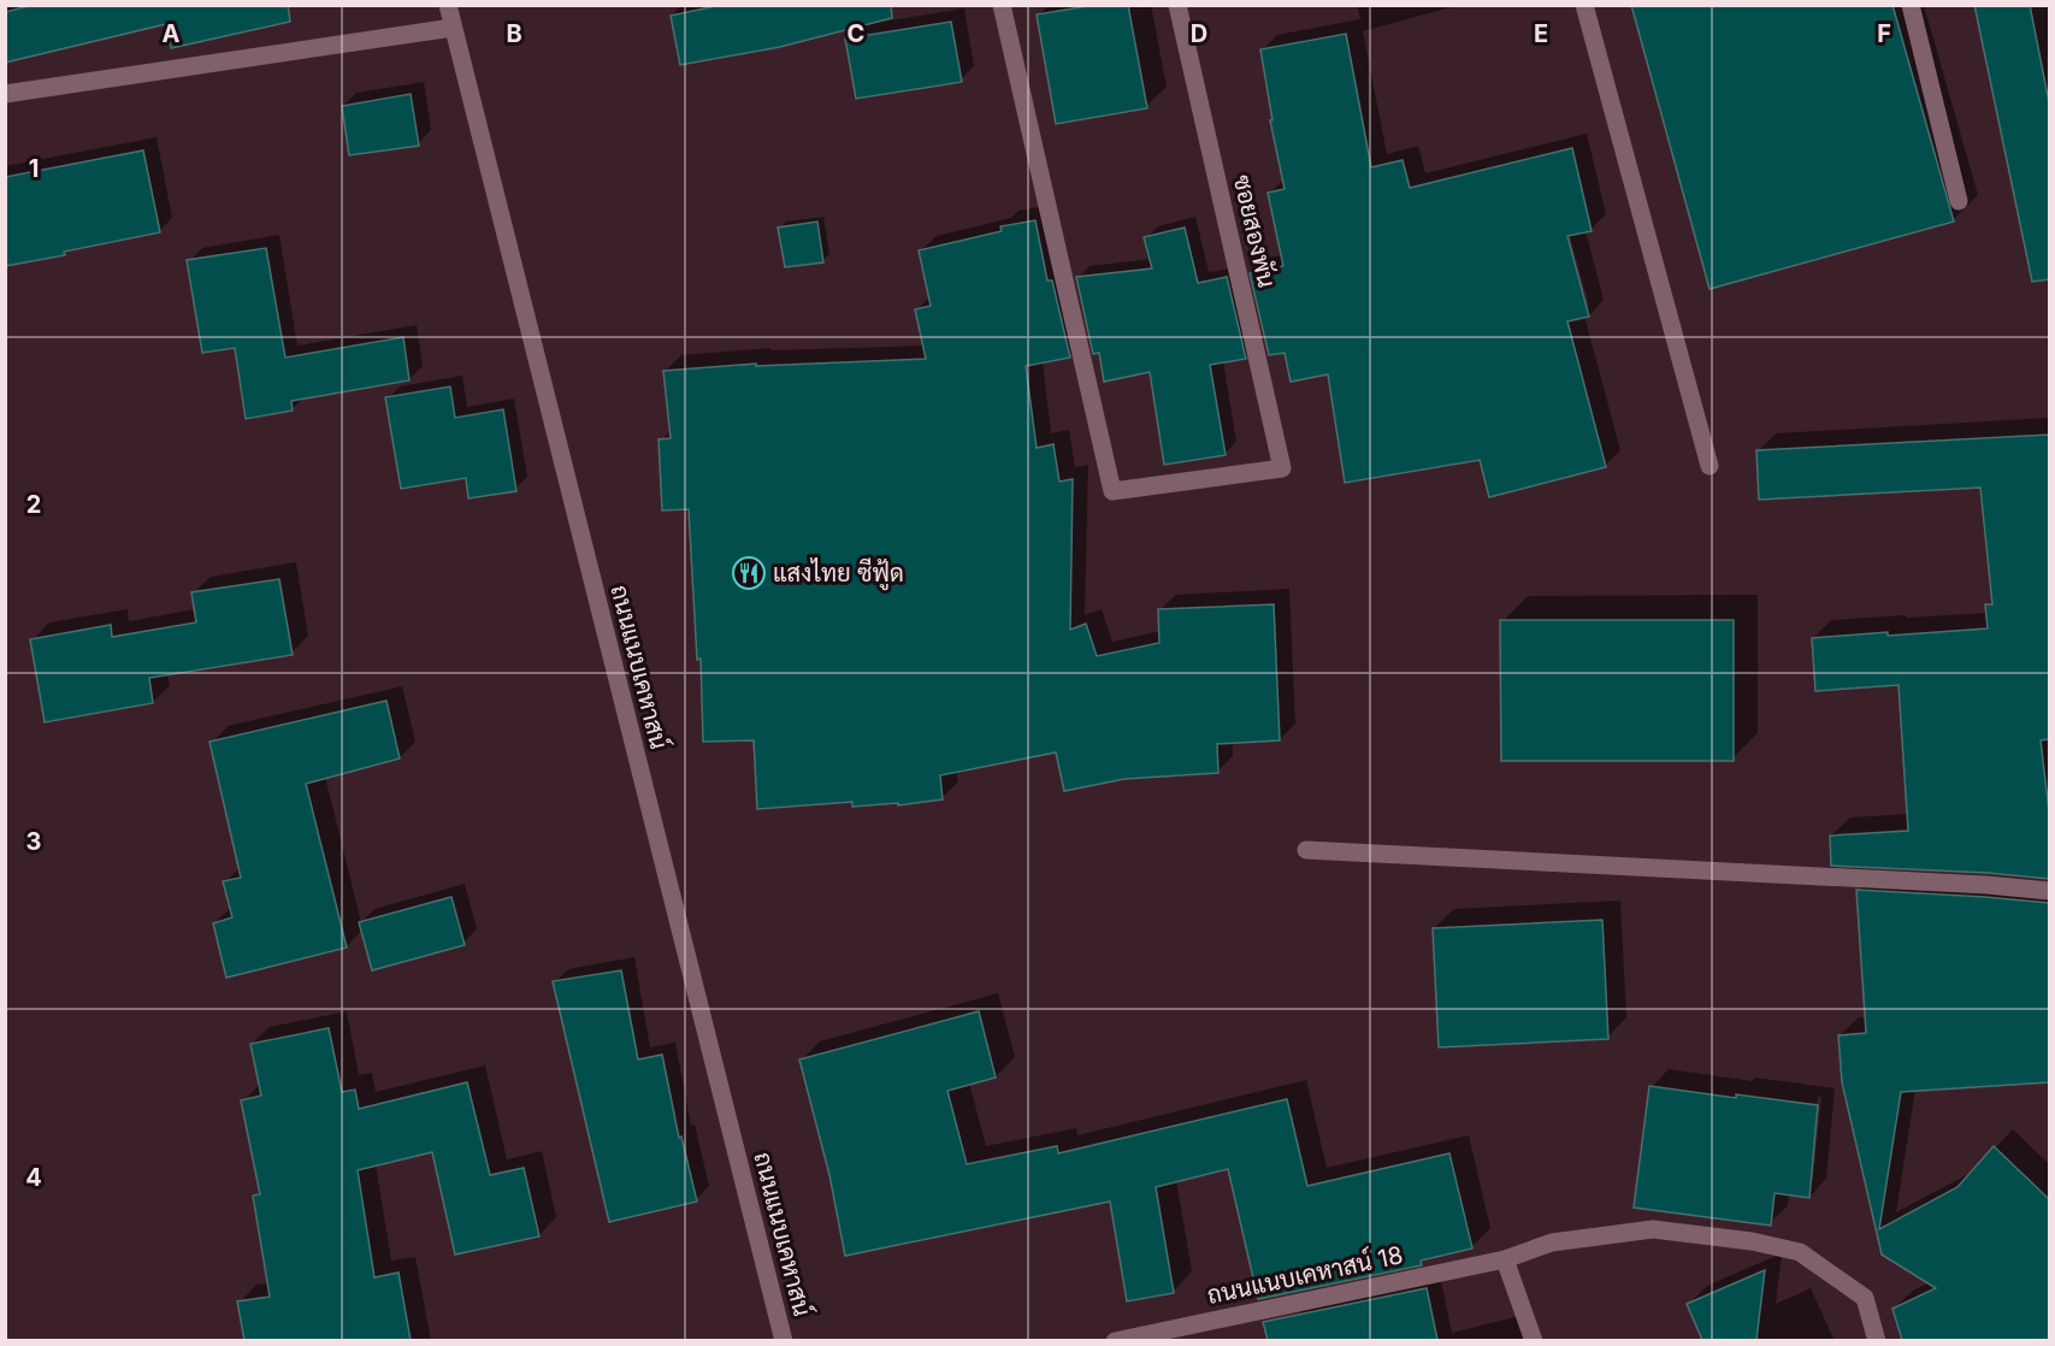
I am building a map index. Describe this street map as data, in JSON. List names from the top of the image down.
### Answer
{
  "streets": {
    "street": ["ซอยสองพัน", "ถนนแนบเคหาสน์", "ถนนแนบเคหาสน์ 18"]
  },
  "places": {
    "restaurant": ["แสงไทย ซีฟู้ด"]
  },
  "grid": {
    "columns": [
      "A",
      "B",
      "C",
      "D",
      "E",
      "F"
    ],
    "rows": [
      "1",
      "2",
      "3",
      "4"
    ]
  }
}
